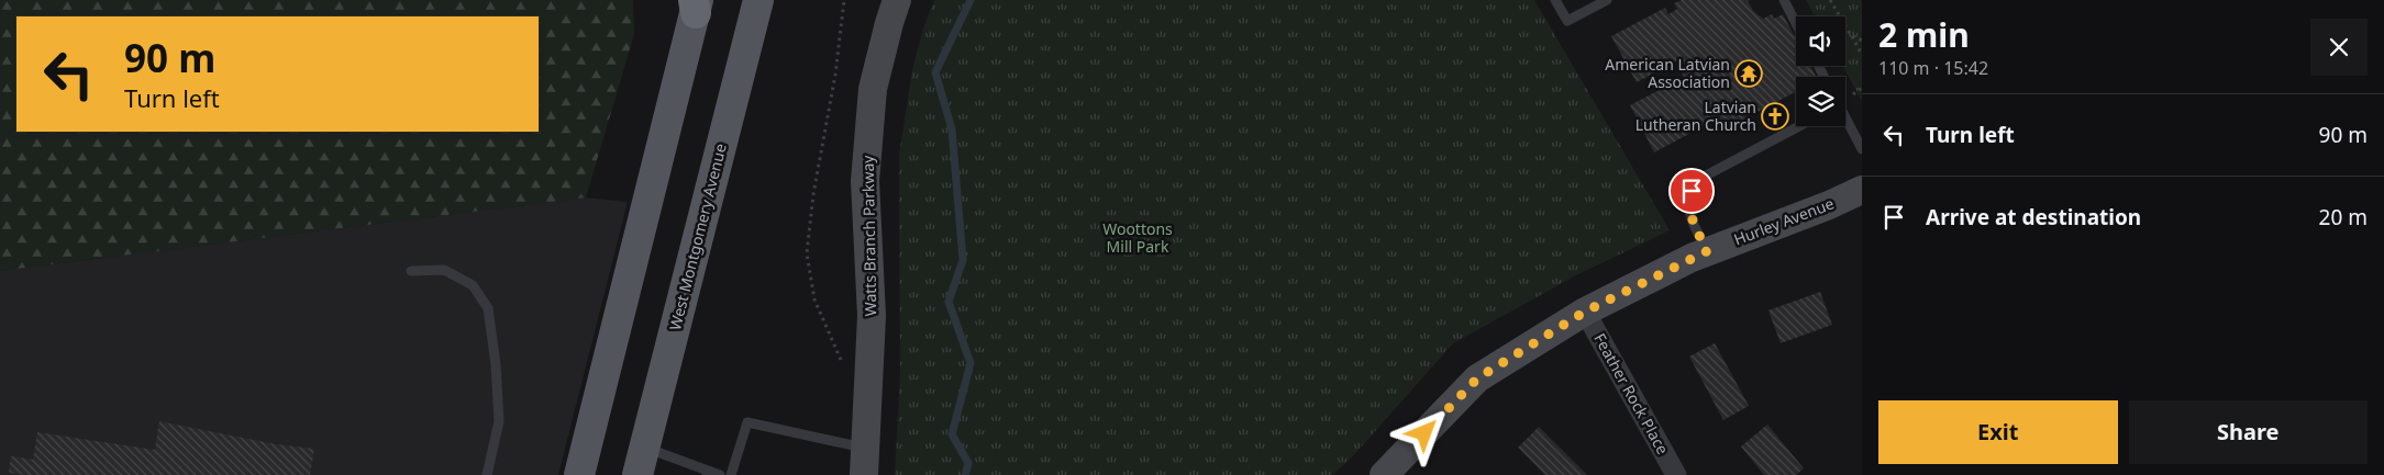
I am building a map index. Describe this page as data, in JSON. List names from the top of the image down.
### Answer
{
  "streets": {
    "main road": ["West Montgomery Avenue"],
    "street": ["Hurley Avenue", "Watts Branch Parkway", "Feather Rock Place"]
  },
  "crossings": [
    ["Hurley Avenue", "Feather Rock Place"]
  ],
  "parks": ["Woottons Mill Park"],
  "places": {
    "temple": ["American Latvian Association"],
    "church": ["Latvian Lutheran Church"]
  },
  "page": {
    "heading": ["2 min", "110 m · 15:42"],
    "turn": ["90 m", "Turn left"],
    "list": [
      {
        "name": "Turn left",
        "value": "90 m"
      },
      {
        "name": "Arrive at destination",
        "value": "20 m"
      }
    ],
    "buttons": ["Exit", "Share"]
  }
}
